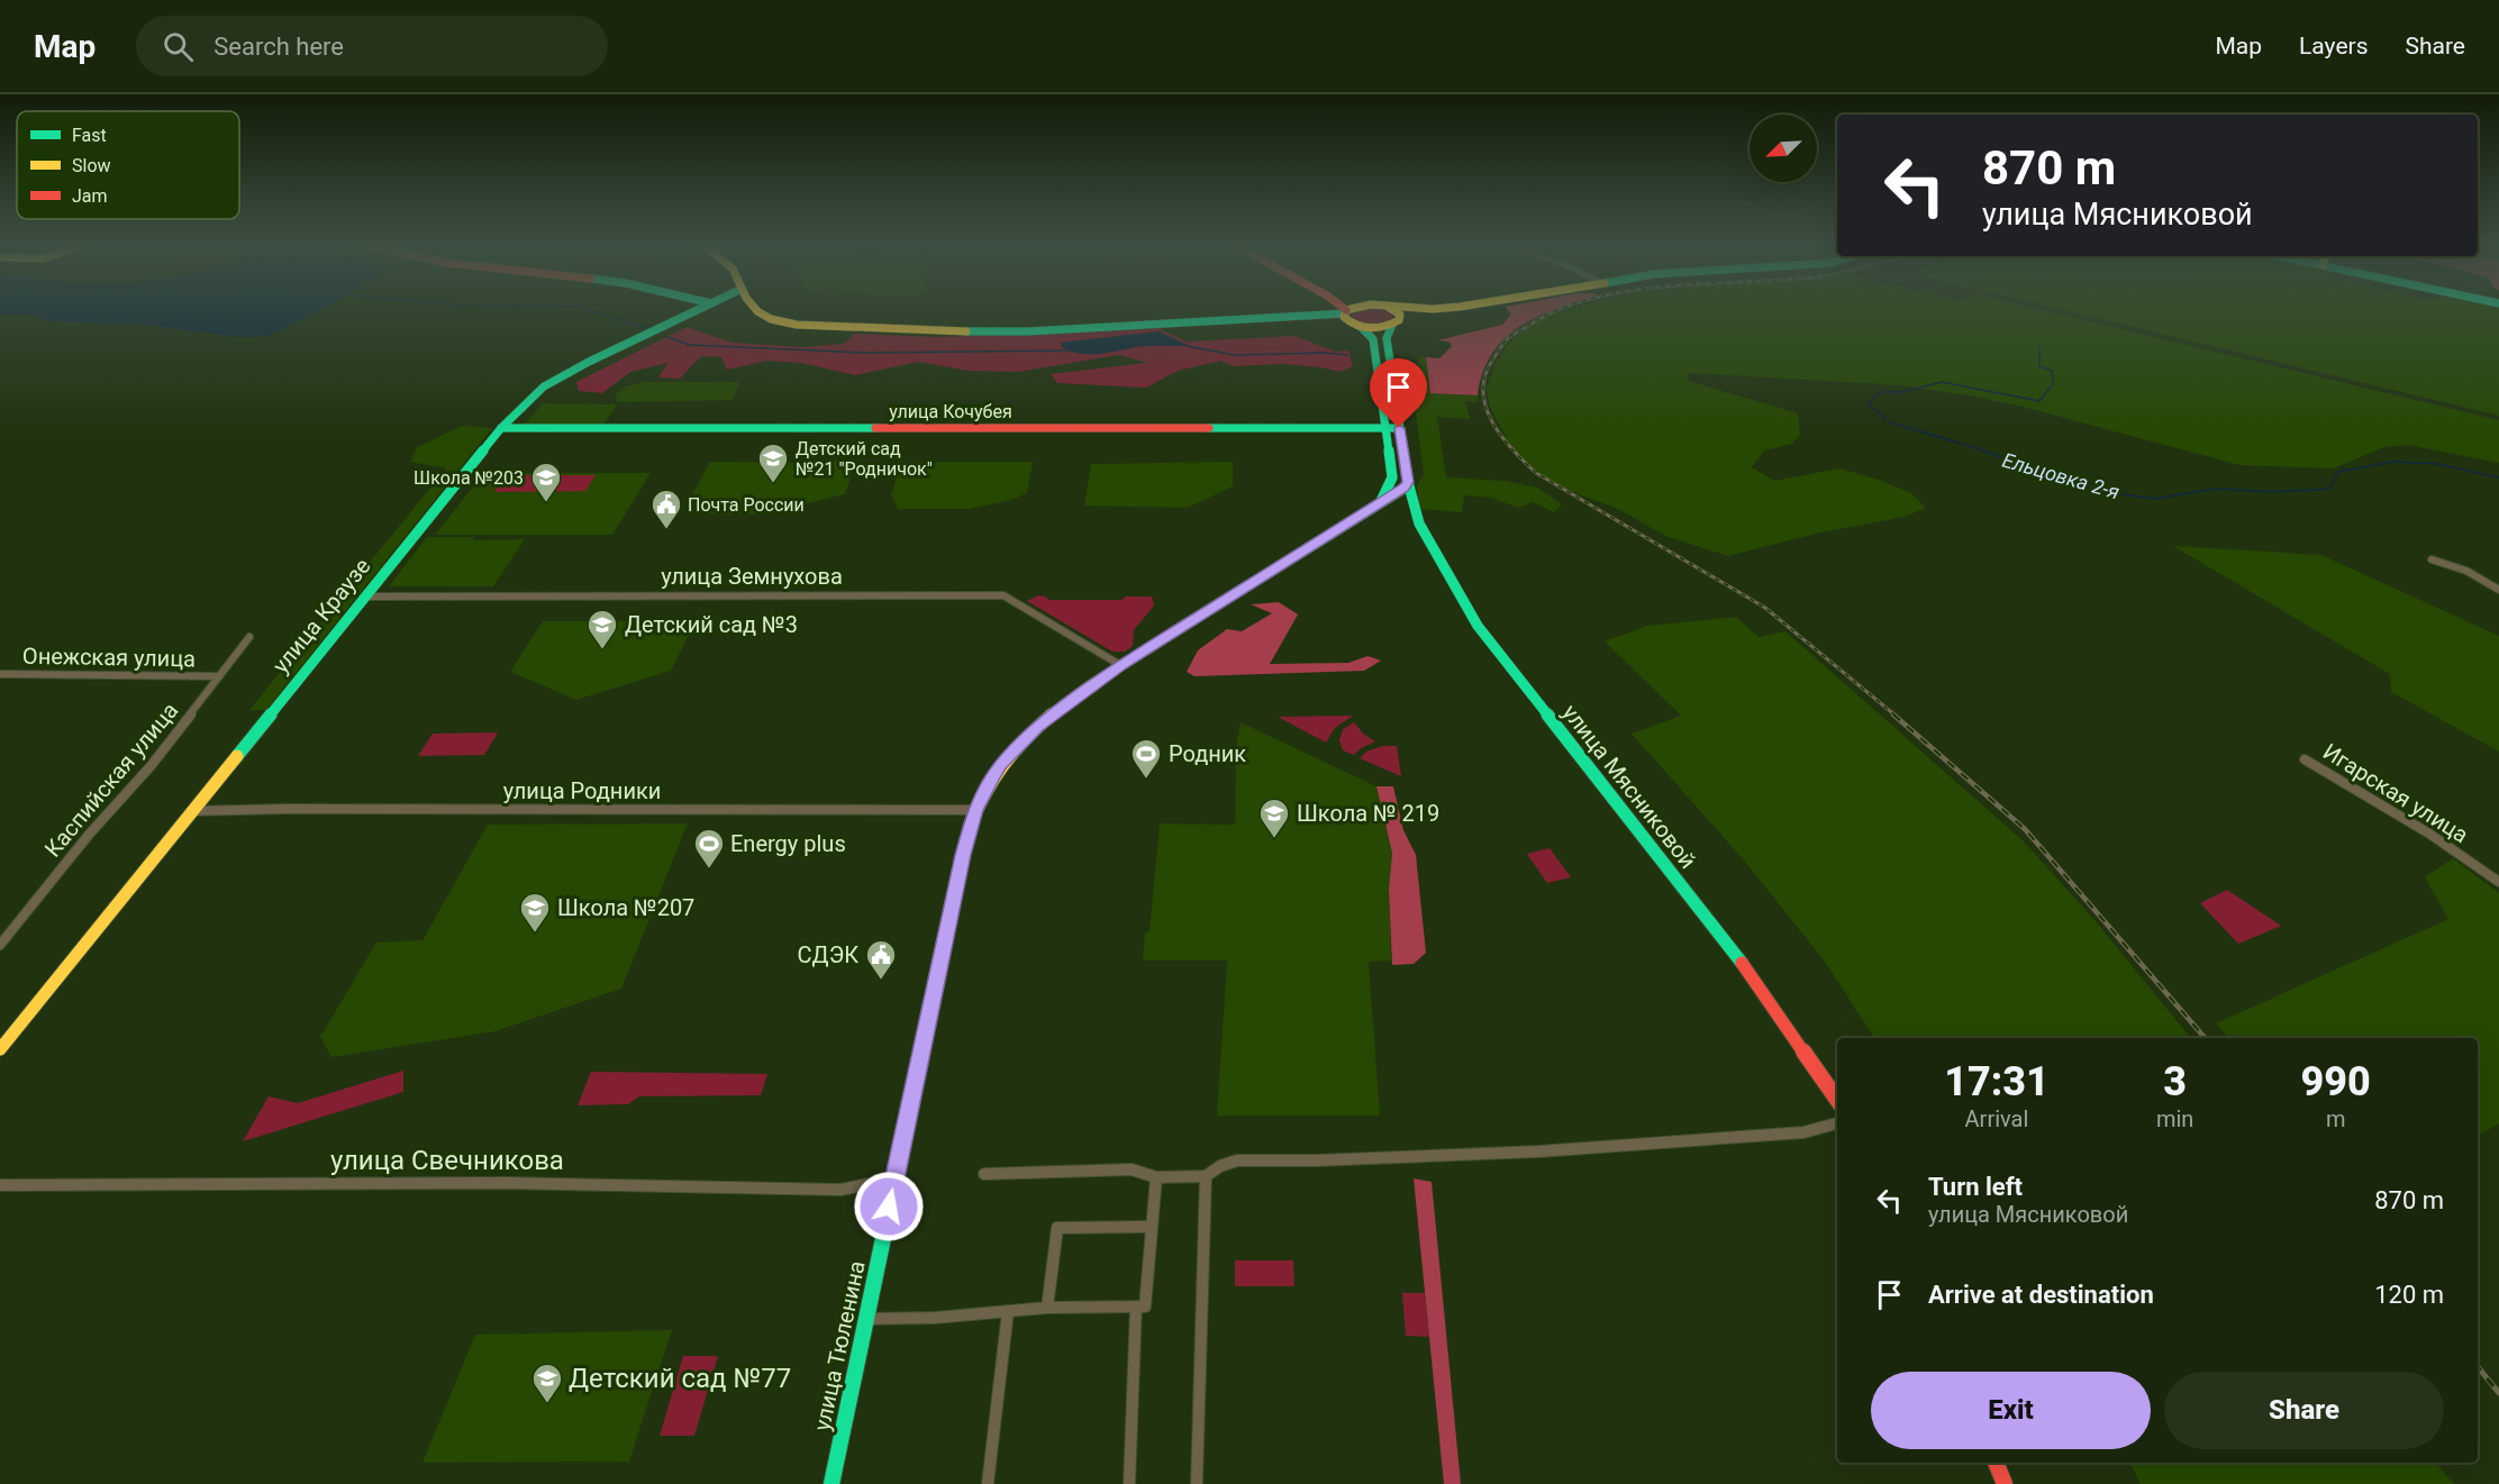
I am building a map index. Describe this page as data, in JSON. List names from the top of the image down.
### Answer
{
  "streets": {
    "main road": [
      "улица Кочубея",
      "улица Краузе",
      "улица Мясниковой",
      "улица Тюленина"
    ],
    "street": [
      "улица Земнухова",
      "Онежская улица",
      "Каспийская улица",
      "улица Родники",
      "Игарская улица",
      "улица Свечникова"
    ]
  },
  "crossings": [
    ["улица Кочубея", "улица Краузе"],
    ["улица Кочубея", "улица Мясниковой"],
    ["улица Земнухова", "улица Краузе"],
    ["улица Земнухова", "улица Тюленина"],
    ["улица Краузе", "улица Родники"],
    ["Онежская улица", "Каспийская улица"],
    ["улица Мясниковой", "улица Тюленина"],
    ["улица Родники", "улица Тюленина"],
    ["улица Свечникова", "улица Тюленина"]
  ],
  "water": ["Ельцовка 2-я"],
  "places": {
    "school or university": [
      "Детский сад №21 \"Родничок\"",
      "Школа №203",
      "Детский сад №3",
      "Школа № 219",
      "Школа №207",
      "Детский сад №77"
    ],
    "public building": ["Почта России", "СДЭК"],
    "sports": ["Родник", "Energy plus"]
  },
  "legend": ["Fast", "Slow", "Jam"],
  "north": "bottom left",
  "page": {
    "header": "Map",
    "search": "Search here",
    "nav": ["Map", "Layers", "Share"],
    "turn": ["870 m", "улица Мясниковой"],
    "eta": [
      "17:31",
      "Arrival",
      "3",
      "min",
      "990",
      "m"
    ],
    "list": [
      {
        "name": "Turn left",
        "note": "улица Мясниковой",
        "value": "870 m"
      },
      {
        "name": "Arrive at destination",
        "value": "120 m"
      }
    ],
    "buttons": ["Exit", "Share"]
  }
}
